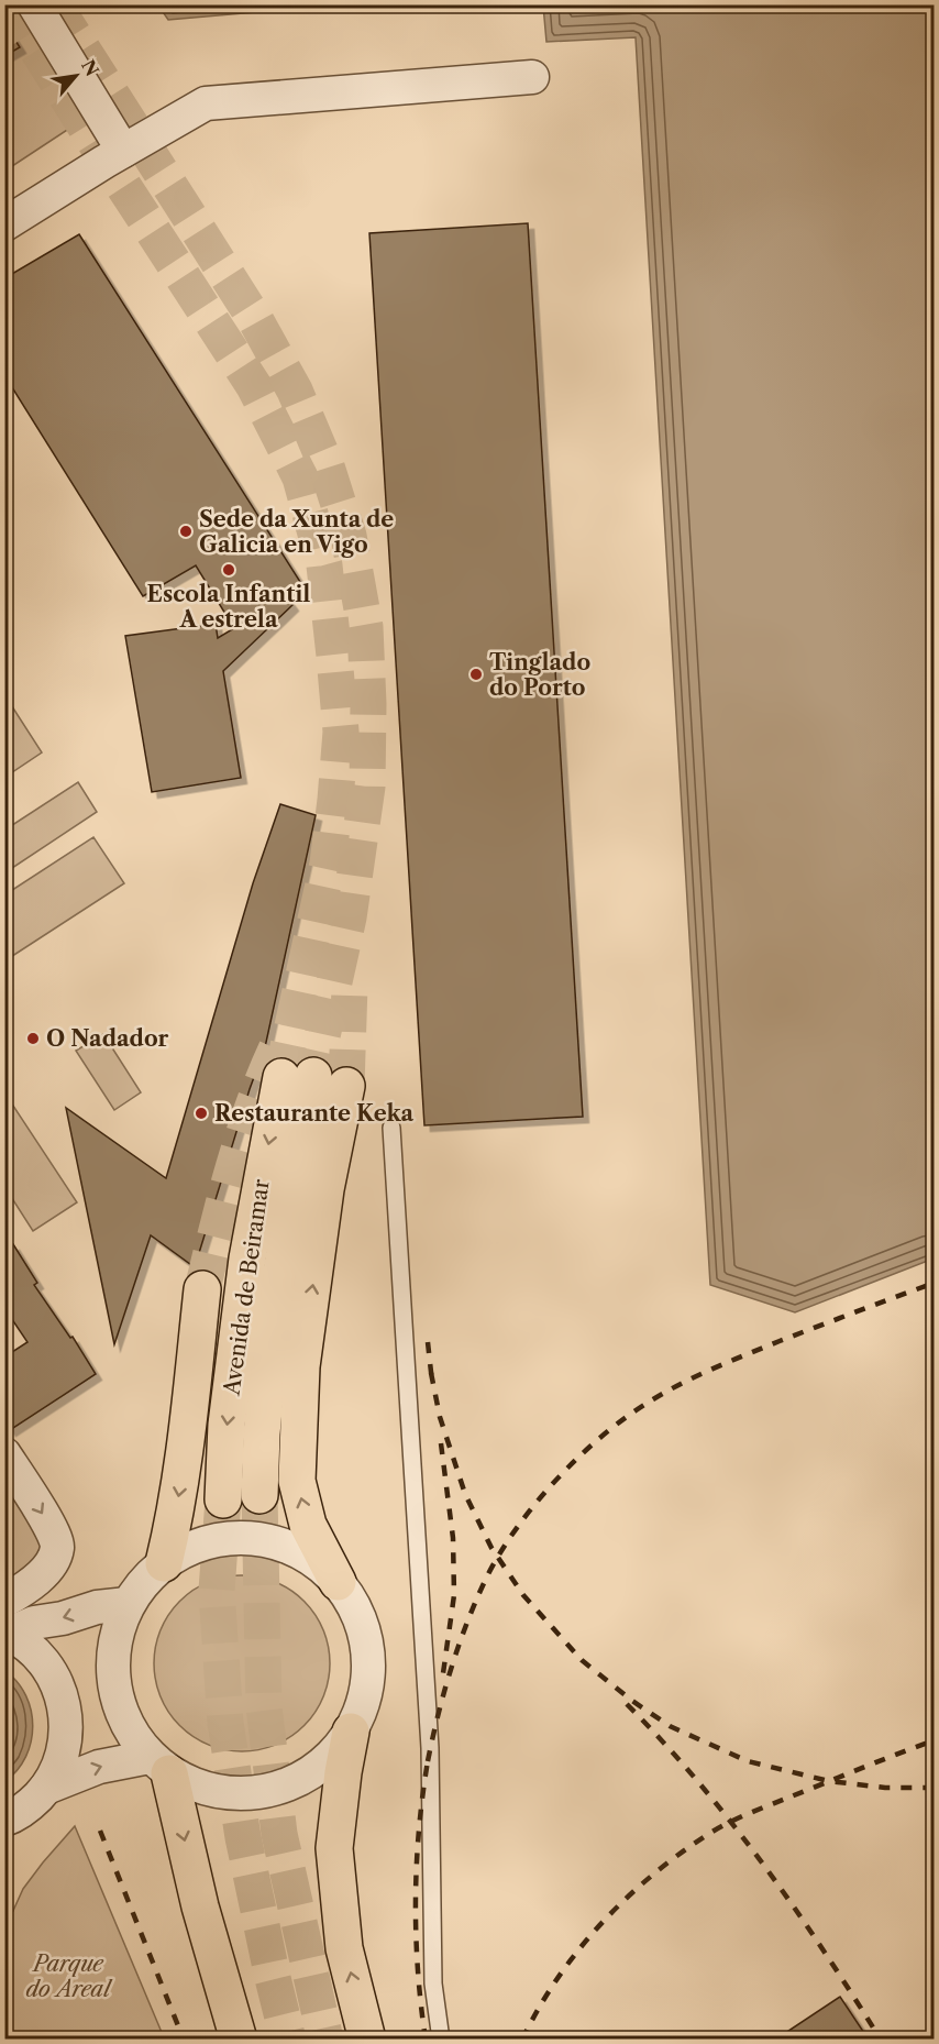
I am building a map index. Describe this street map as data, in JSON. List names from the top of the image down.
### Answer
{
  "streets": {
    "main road": ["Avenida de Beiramar"]
  },
  "parks": ["Parque do Areal"],
  "places": [
    "Sede da Xunta de Galicia en Vigo",
    "Escola Infantil A estrela",
    "Tinglado do Porto",
    "O Nadador",
    "Restaurante Keka"
  ],
  "north": "top right"
}
